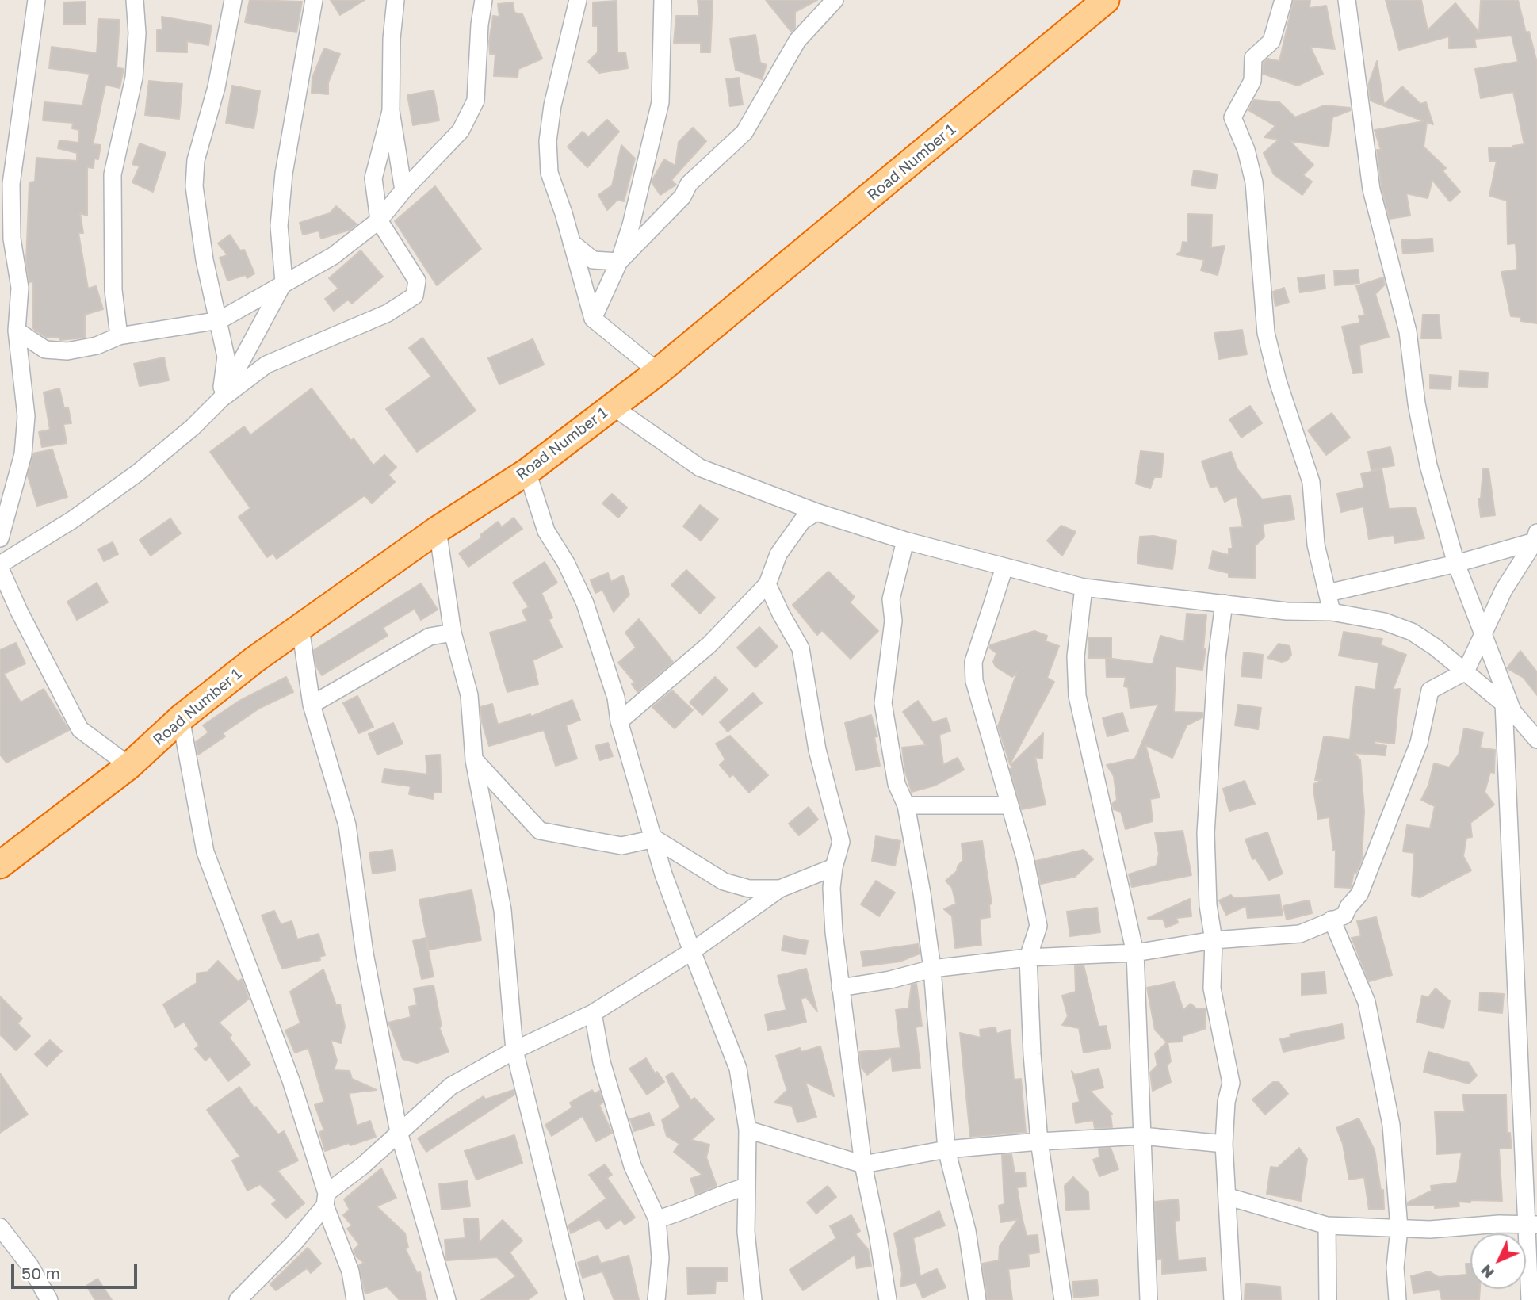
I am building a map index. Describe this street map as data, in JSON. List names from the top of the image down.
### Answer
{
  "streets": {
    "highway": ["Road Number 1"]
  },
  "scale_bar": "50 m",
  "north": "bottom left"
}
